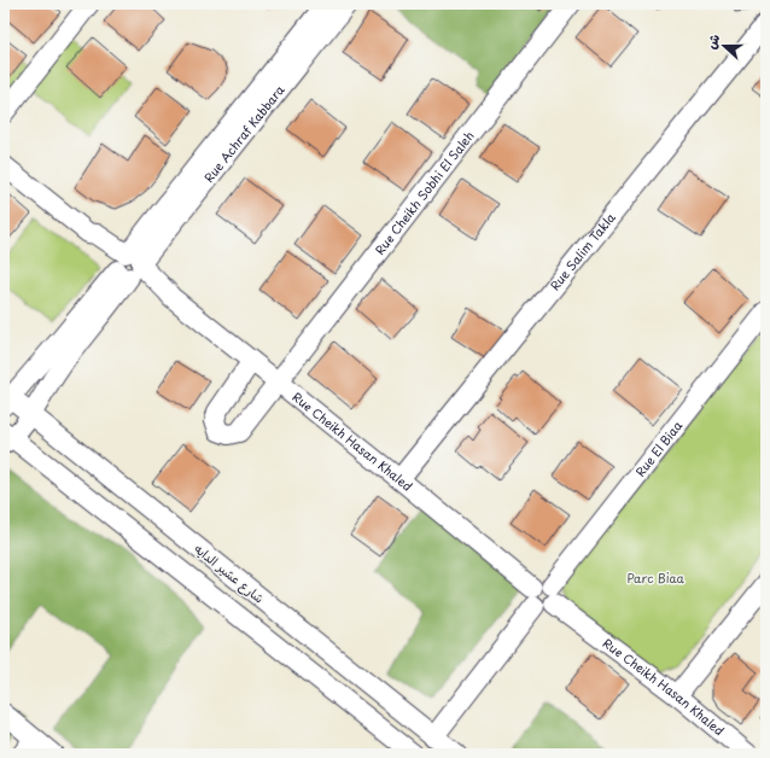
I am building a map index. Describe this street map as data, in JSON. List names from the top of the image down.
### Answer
{
  "streets": {
    "street": [
      "Rue Achraf Kabbara",
      "Rue Cheikh Sobhi El Saleh",
      "Rue Salim Takla",
      "Rue Cheikh Hasan Khaled",
      "Rue El Biaa",
      "شارع عشير الدايه"
    ]
  },
  "crossings": [
    ["Rue Achraf Kabbara", "Rue Cheikh Hasan Khaled"],
    ["Rue Achraf Kabbara", "شارع عشير الدايه"],
    ["Rue Cheikh Sobhi El Saleh", "Rue Cheikh Hasan Khaled"],
    ["Rue Salim Takla", "Rue Cheikh Hasan Khaled"],
    ["Rue Cheikh Hasan Khaled", "Rue El Biaa"],
    ["Rue El Biaa", "شارع عشير الدايه"]
  ],
  "parks": ["Parc Biaa"],
  "north": "left"
}
